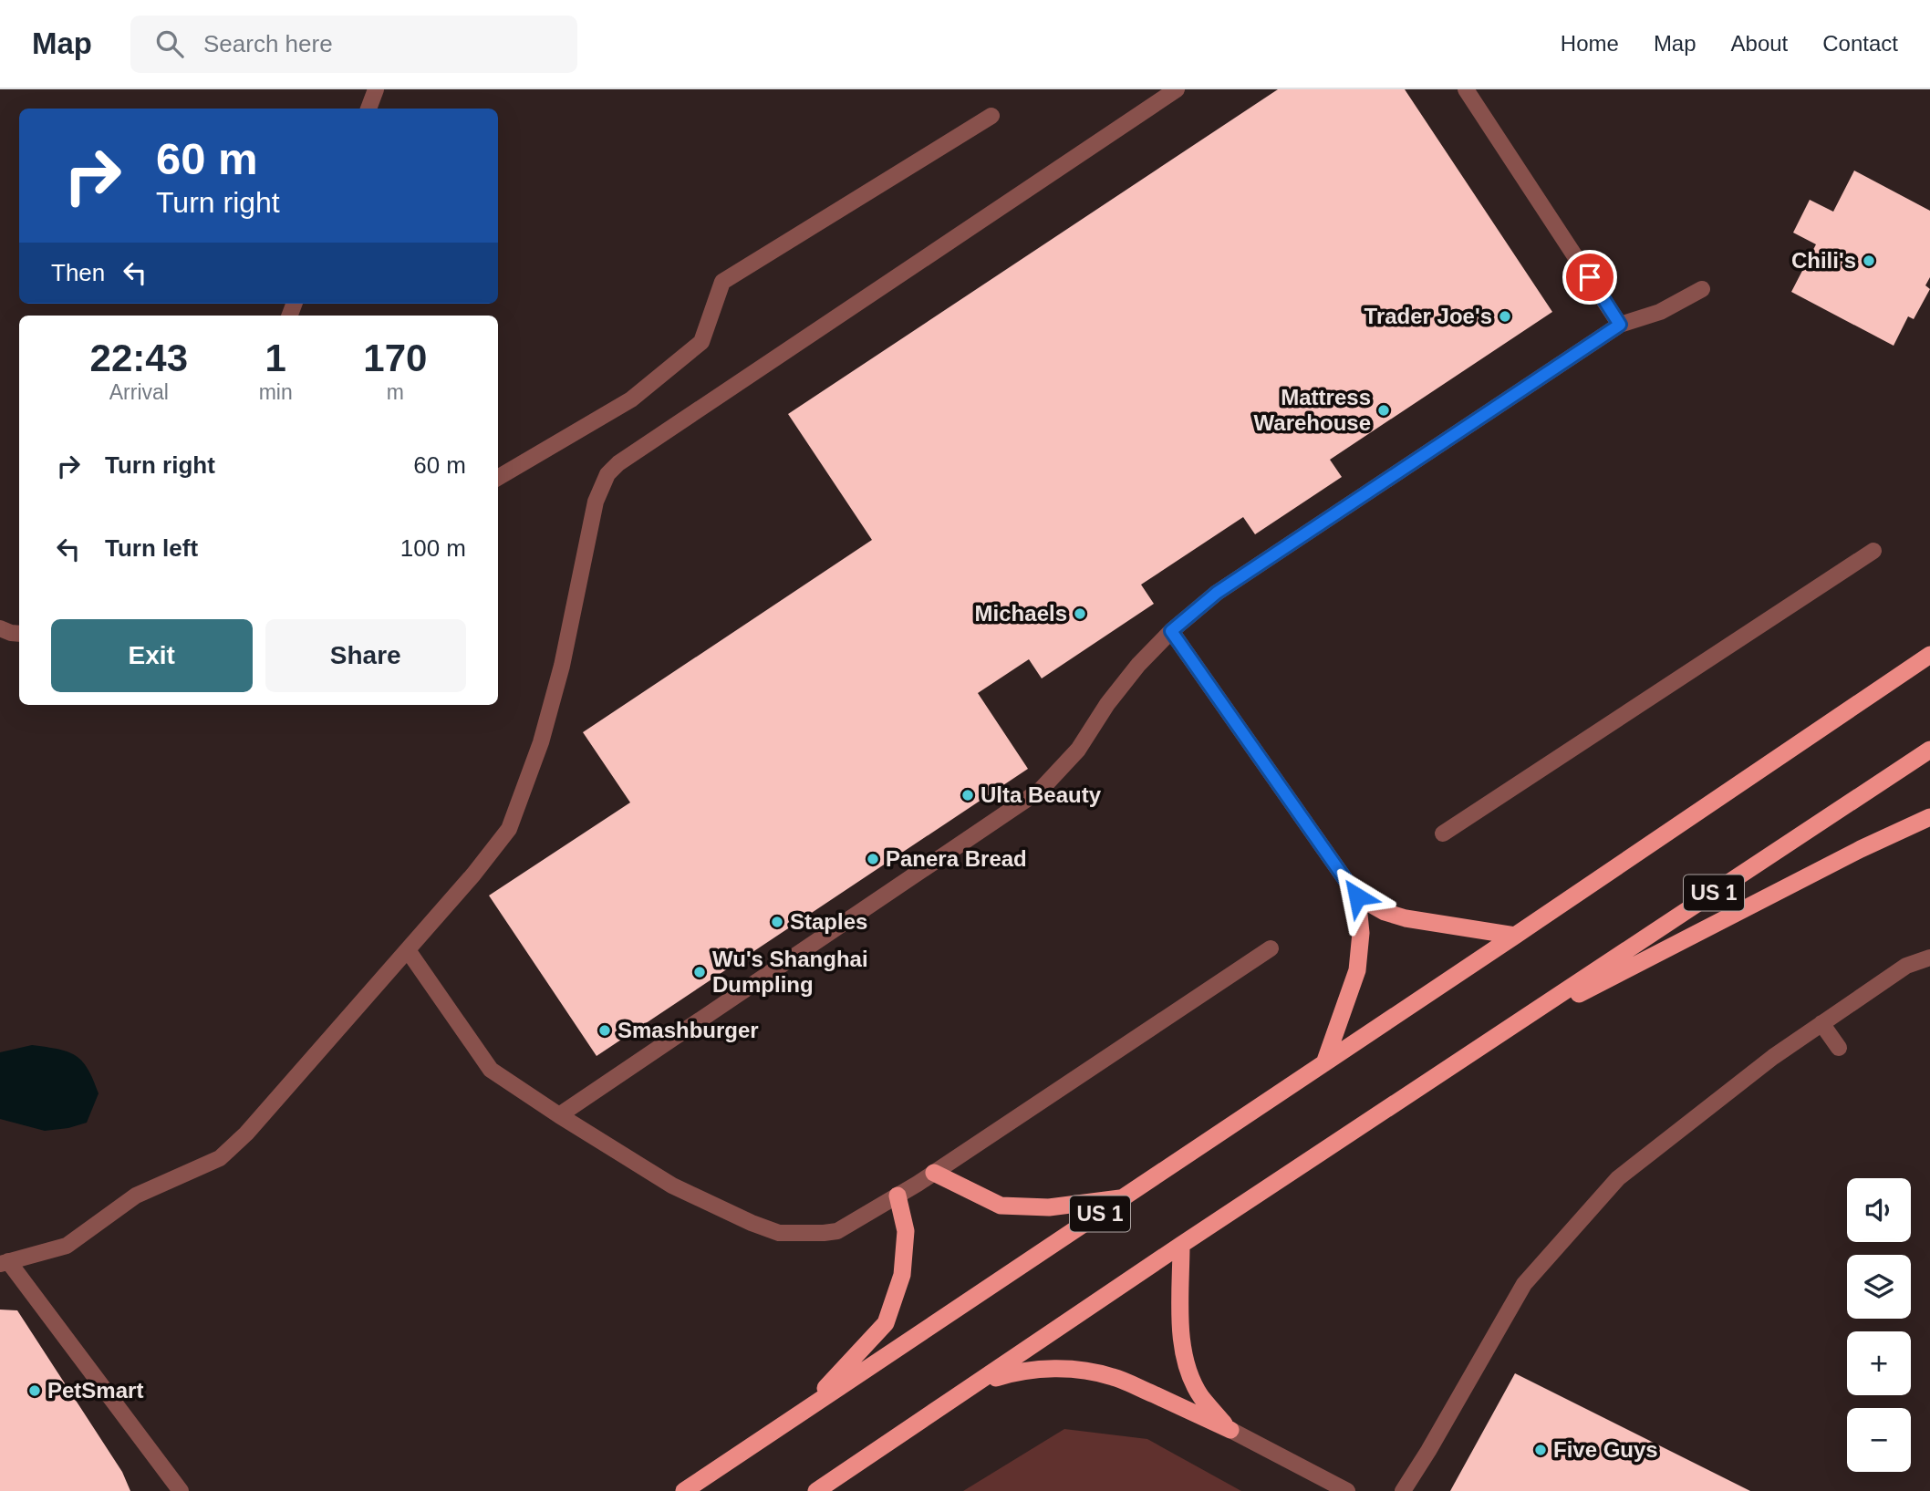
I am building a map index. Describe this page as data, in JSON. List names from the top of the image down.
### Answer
{
  "streets": {
    "highway": ["US 1"]
  },
  "places": [
    "Chili's",
    "Trader Joe's",
    "Mattress Warehouse",
    "Michaels",
    "Ulta Beauty",
    "Panera Bread",
    "Staples",
    "Wu's Shanghai Dumpling",
    "Smashburger",
    "PetSmart",
    "Five Guys"
  ],
  "page": {
    "header": "Map",
    "search": "Search here",
    "nav": [
      "Home",
      "Map",
      "About",
      "Contact"
    ],
    "turn": ["60 m", "Turn right"],
    "then": "Then",
    "eta": [
      "22:43",
      "Arrival",
      "1",
      "min",
      "170",
      "m"
    ],
    "list": [
      {
        "name": "Turn right",
        "value": "60 m"
      },
      {
        "name": "Turn left",
        "value": "100 m"
      }
    ],
    "buttons": ["Exit", "Share"],
    "map_buttons": ["+", "−"]
  }
}
